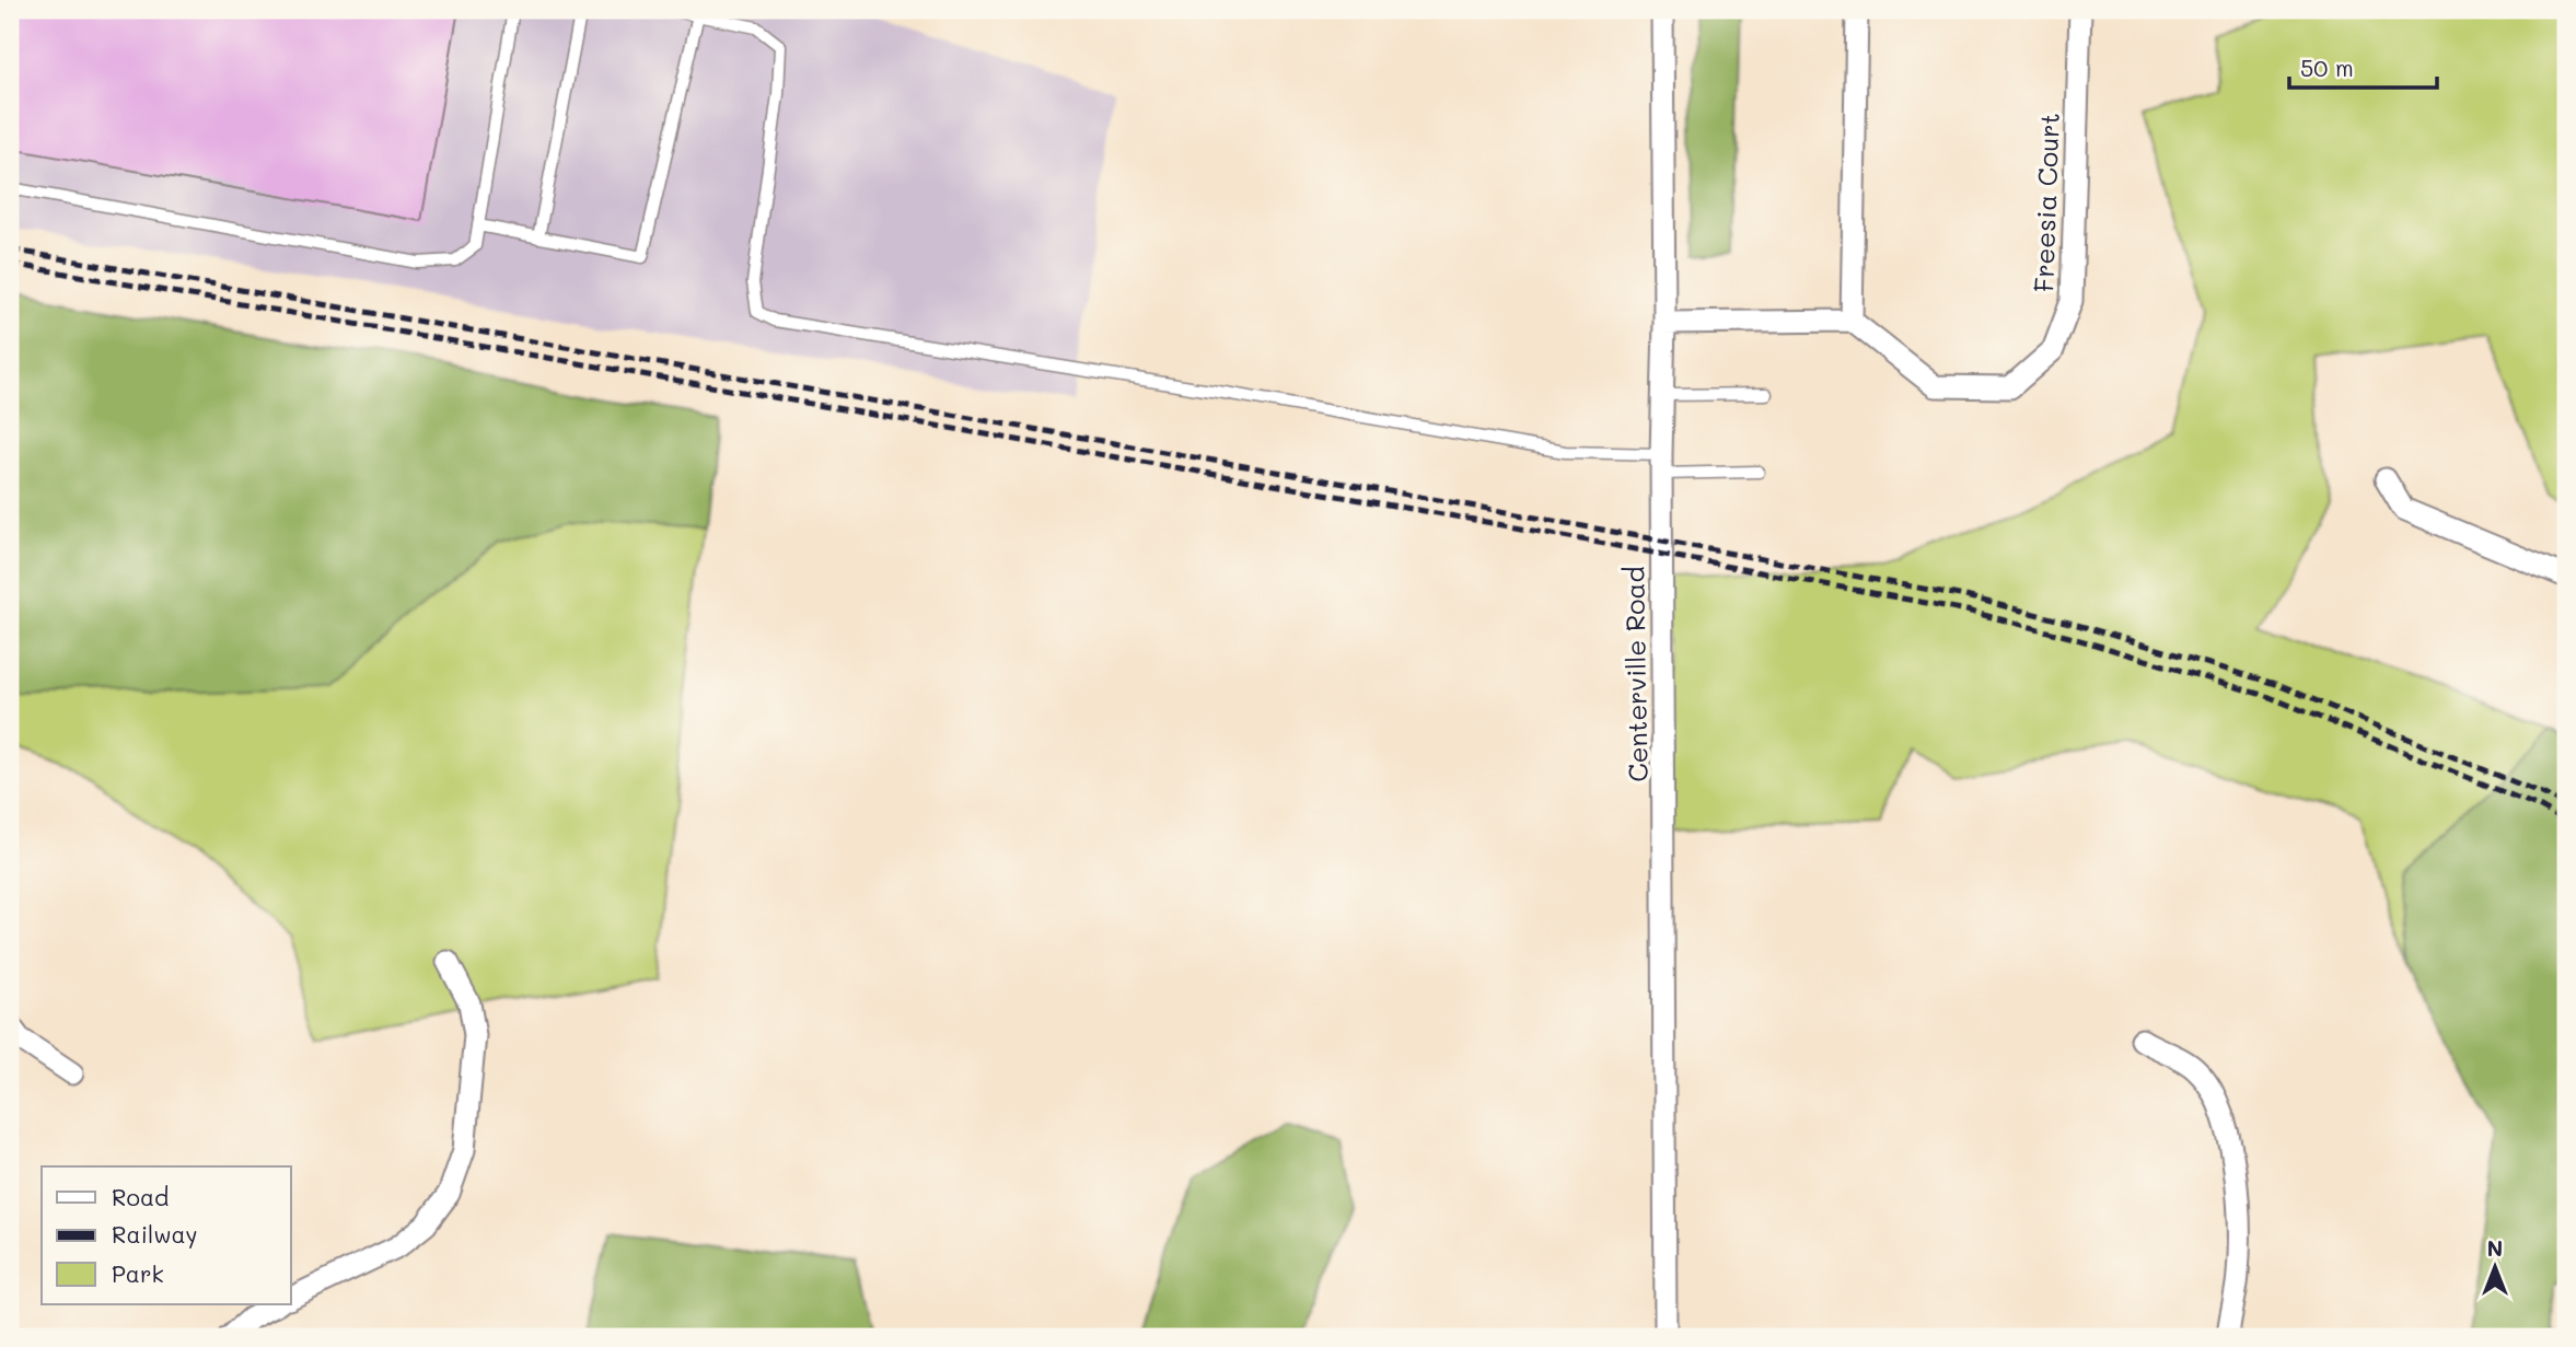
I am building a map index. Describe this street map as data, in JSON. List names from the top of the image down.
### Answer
{
  "streets": {
    "street": ["Freesia Court", "Centerville Road"]
  },
  "legend": ["Road", "Railway", "Park"],
  "scale_bar": "50 m",
  "north": "top"
}
